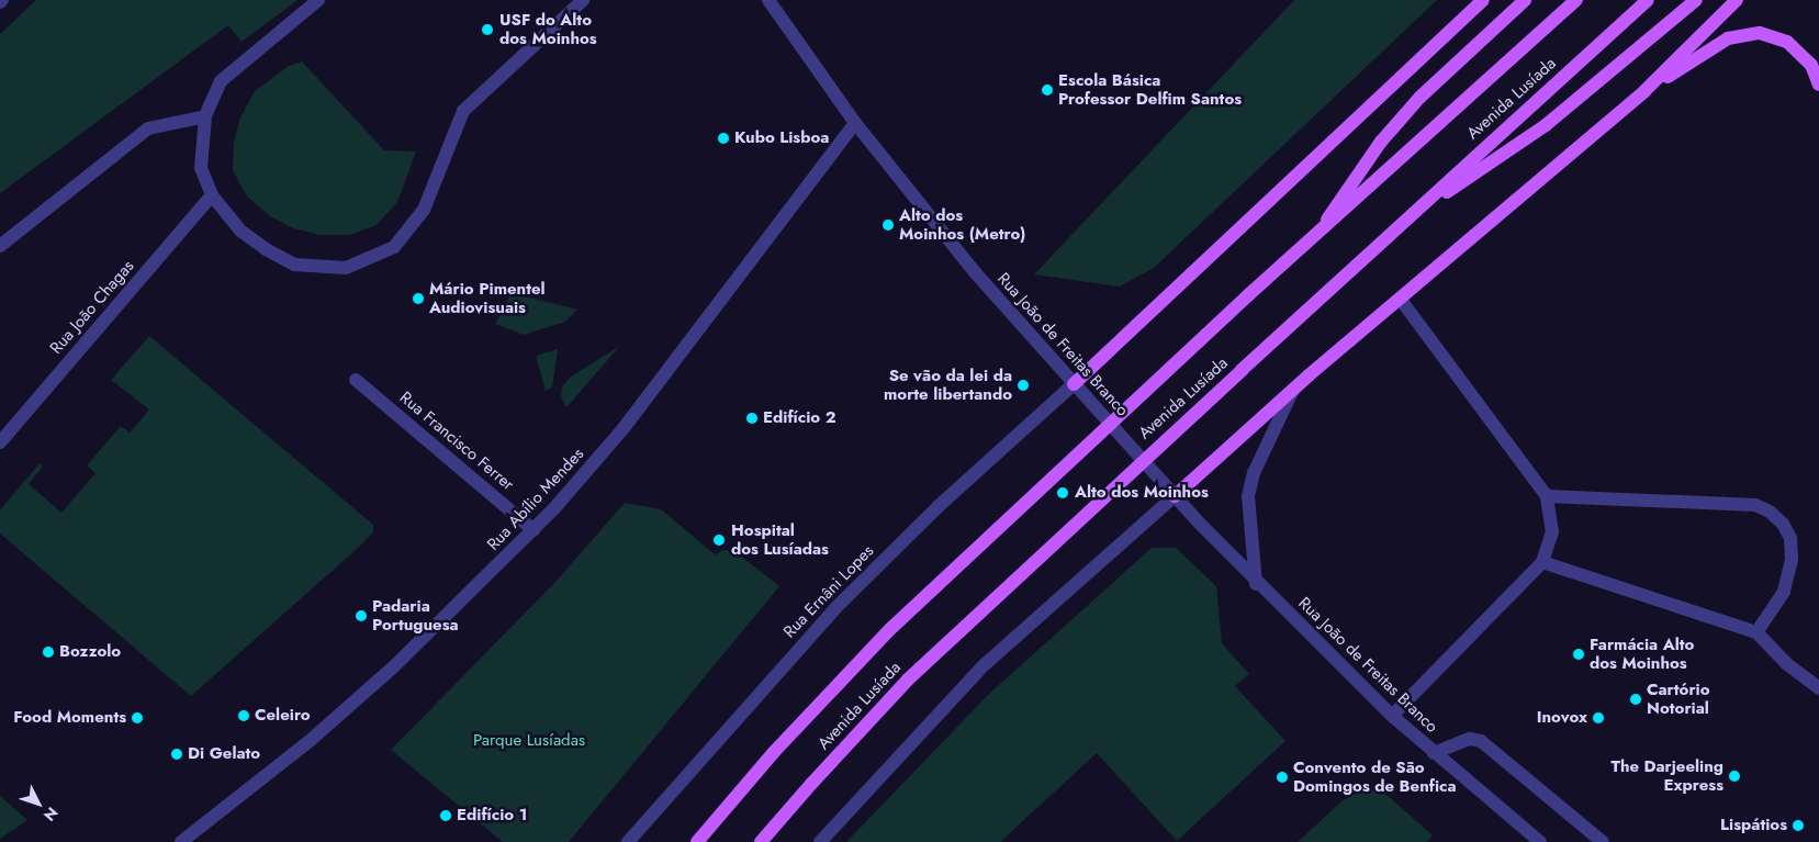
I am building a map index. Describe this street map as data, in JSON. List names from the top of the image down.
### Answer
{
  "streets": {
    "main road": ["Avenida Lusíada"],
    "street": [
      "Rua João Chagas",
      "Rua João de Freitas Branco",
      "Rua Francisco Ferrer",
      "Rua Abílio Mendes",
      "Rua Ernâni Lopes"
    ]
  },
  "crossings": [
    ["Rua João de Freitas Branco", "Rua Abílio Mendes"],
    ["Rua João de Freitas Branco", "Rua Ernâni Lopes"],
    ["Rua Francisco Ferrer", "Rua Abílio Mendes"]
  ],
  "parks": ["Parque Lusíadas"],
  "places": [
    "USF do Alto dos Moinhos",
    "Escola Básica Professor Delfim Santos",
    "Kubo Lisboa",
    "Alto dos Moinhos (Metro)",
    "Mário Pimentel Audiovisuais",
    "Se vão da lei da morte libertando",
    "Edifício 2",
    "Alto dos Moinhos",
    "Hospital dos Lusíadas",
    "Padaria Portuguesa",
    "Bozzolo",
    "Farmácia Alto dos Moinhos",
    "Cartório Notorial",
    "Celeiro",
    "Food Moments",
    "Inovox",
    "Di Gelato",
    "The Darjeeling Express",
    "Convento de São Domingos de Benfica",
    "Edifício 1",
    "Lispátios"
  ],
  "north": "bottom right"
}
